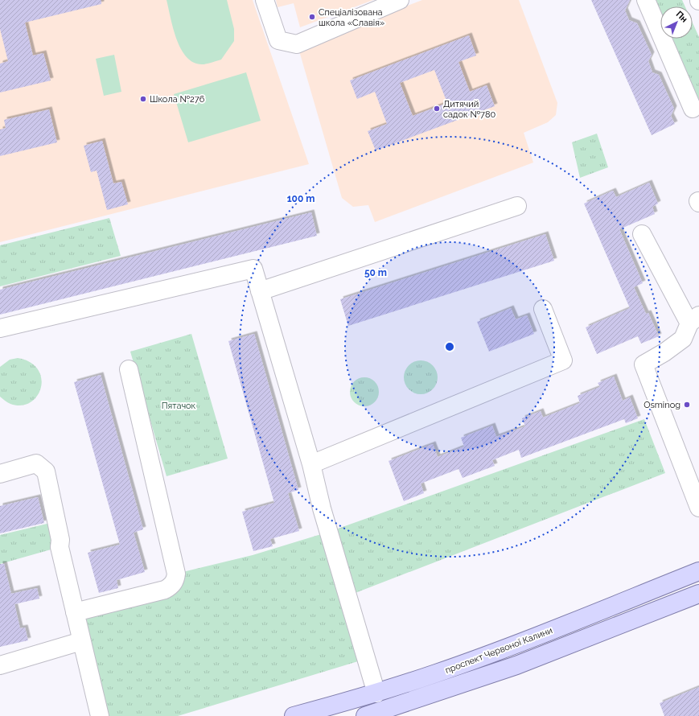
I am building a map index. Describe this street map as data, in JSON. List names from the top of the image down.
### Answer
{
  "streets": {
    "main road": ["проспект Червоної Калини"]
  },
  "parks": ["Пятачок"],
  "places": [
    "Спеціалізована школа «Славія»",
    "Школа №276",
    "Дитячий садок №780",
    "Osminog"
  ],
  "north": "top right",
  "rings": ["100 m", "50 m"]
}
